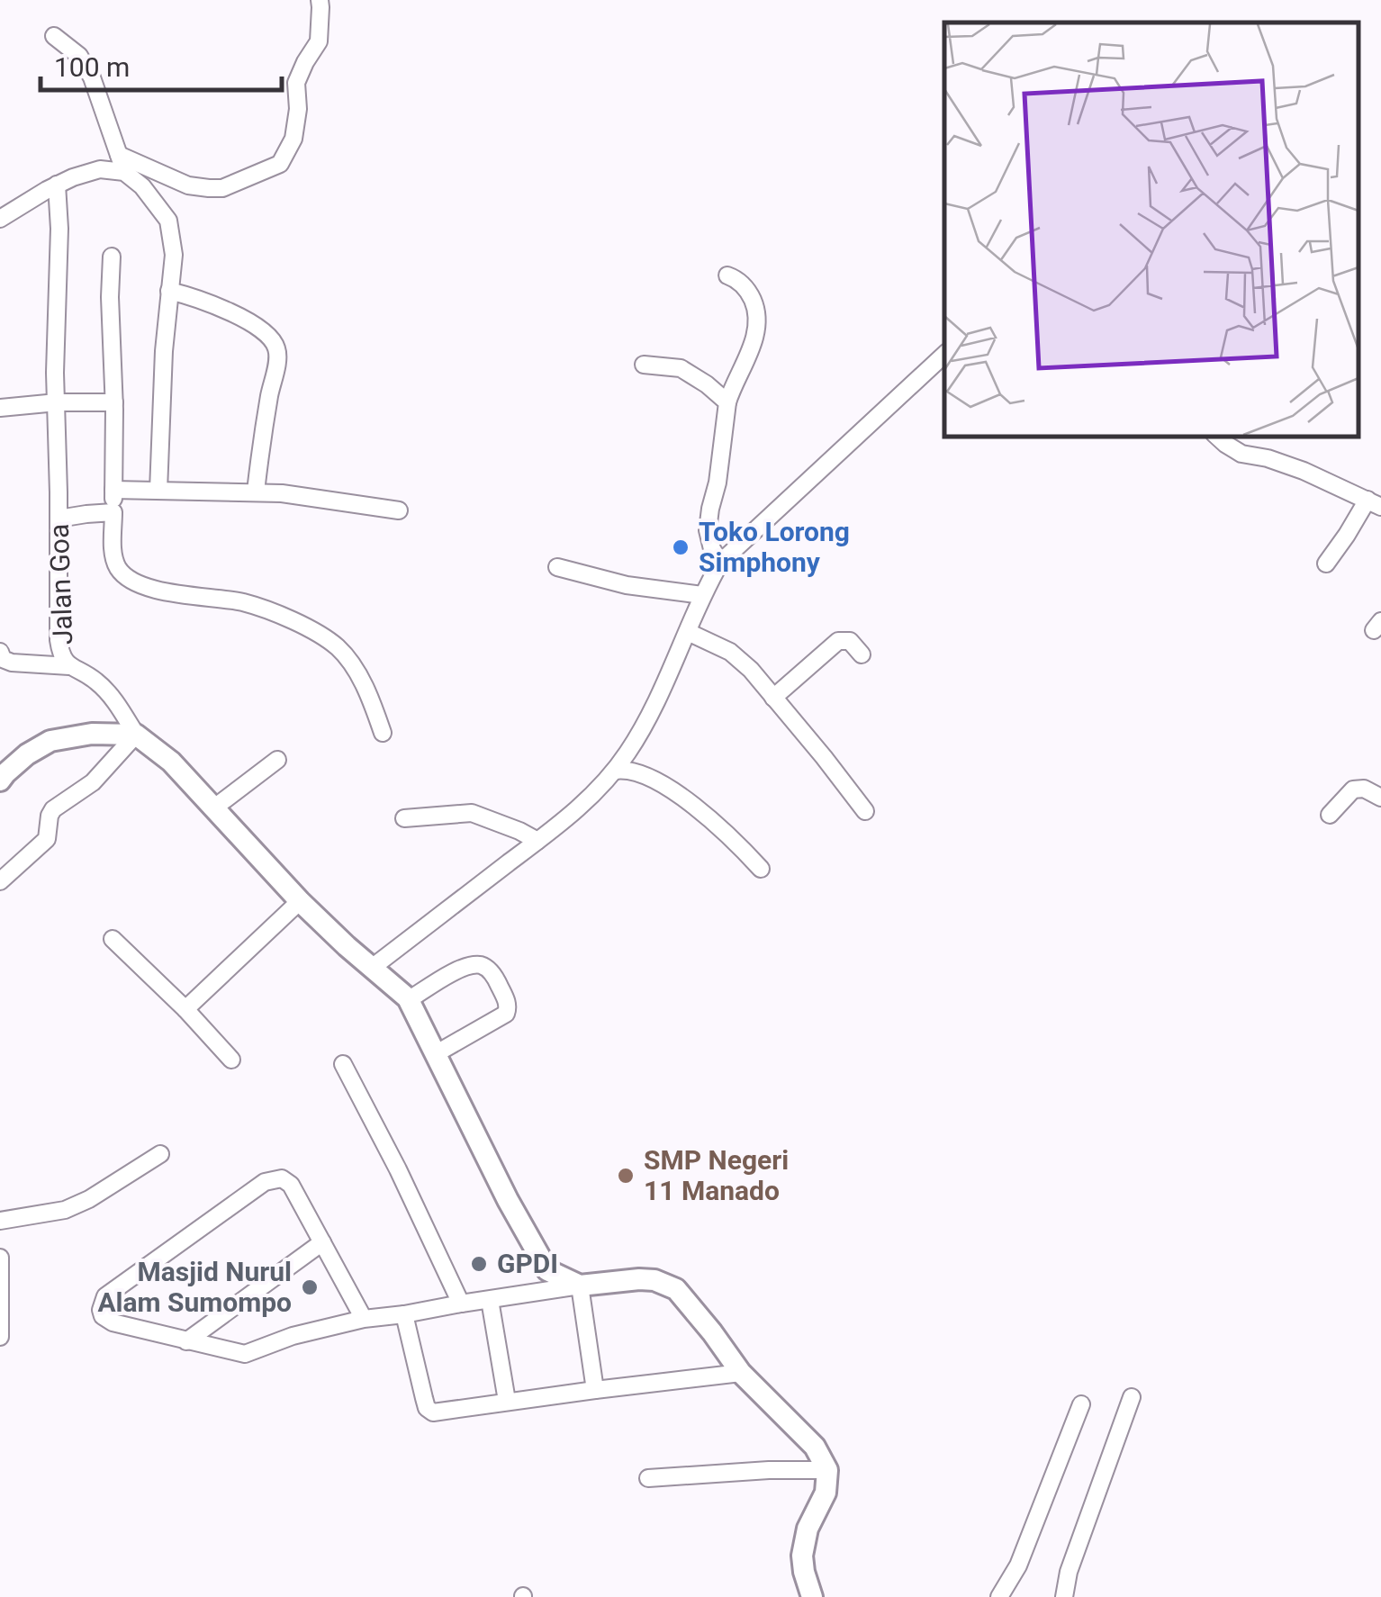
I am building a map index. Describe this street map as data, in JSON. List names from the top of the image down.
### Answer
{
  "streets": {
    "street": ["Jalan Goa"]
  },
  "places": [
    "Toko Lorong Simphony",
    "SMP Negeri 11 Manado",
    "GPDI",
    "Masjid Nurul Alam Sumompo"
  ],
  "scale_bar": "100 m"
}
